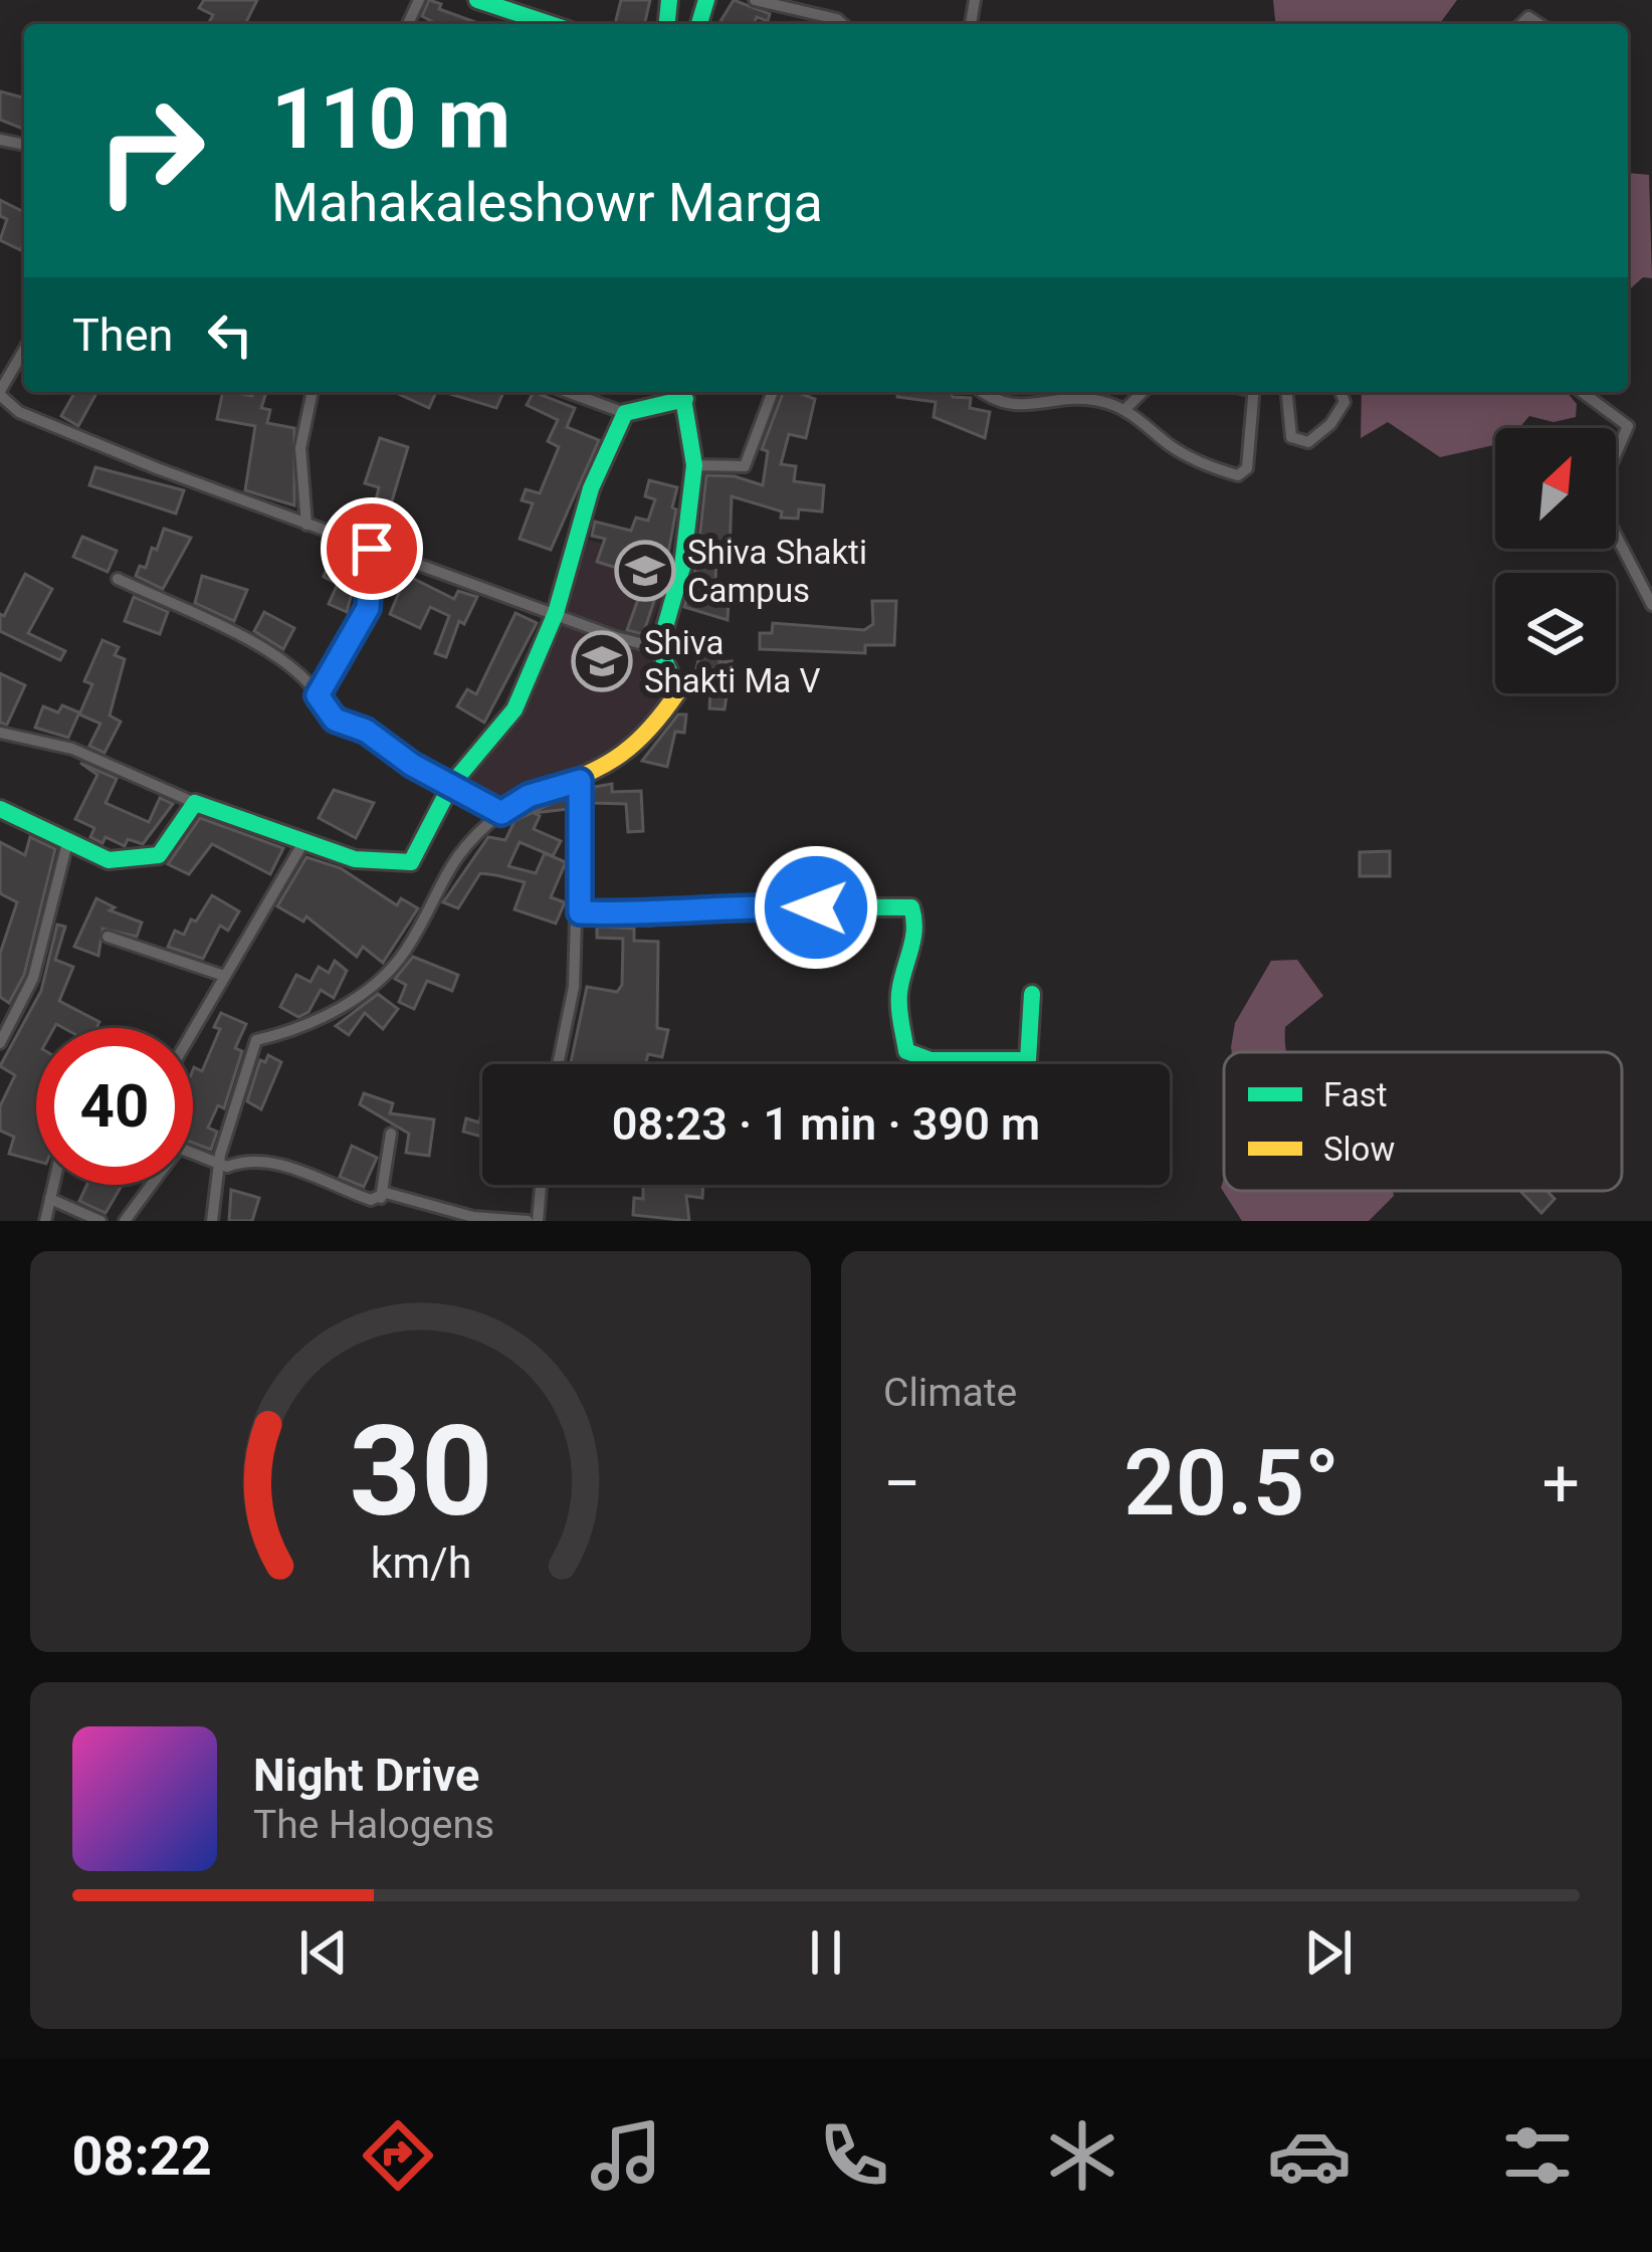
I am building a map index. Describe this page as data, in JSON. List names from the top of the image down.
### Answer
{
  "places": {
    "school or university": ["Shiva Shakti Campus", "Shiva Shakti Ma V"]
  },
  "legend": ["Fast", "Slow"],
  "north": "top right",
  "page": {
    "turn": ["110 m", "Mahakaleshowr Marga"],
    "then": "Then",
    "limit": "40",
    "trip": "08:23 · 1 min · 390 m",
    "tile": "Climate",
    "heat": ["−", "20.5°", "+"],
    "song": ["Night Drive", "The Halogens"],
    "tabs": "08:22",
    "gauge": ["30", "km/h"]
  }
}
